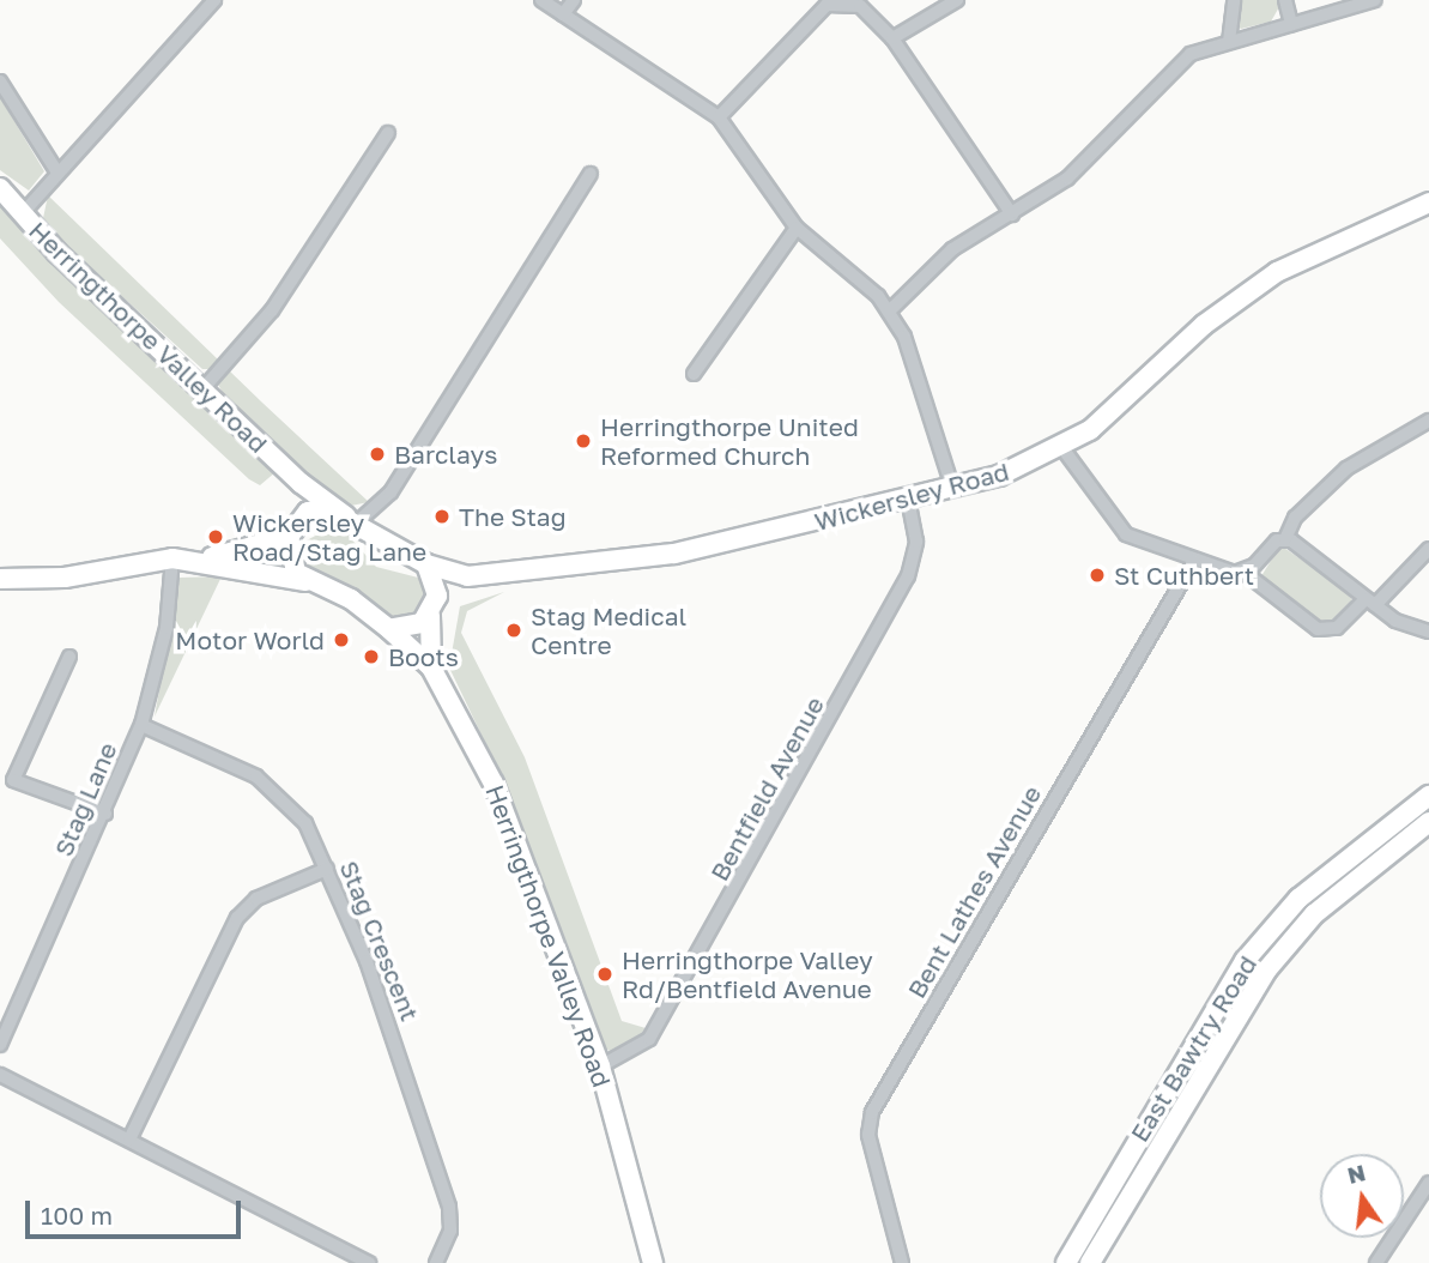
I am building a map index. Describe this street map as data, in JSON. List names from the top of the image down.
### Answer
{
  "streets": {
    "main road": ["Herringthorpe Valley Road", "Wickersley Road", "East Bawtry Road"],
    "street": [
      "Bentfield Avenue",
      "Stag Lane",
      "Bent Lathes Avenue",
      "Stag Crescent"
    ]
  },
  "crossings": [
    ["Herringthorpe Valley Road", "Wickersley Road"],
    ["Herringthorpe Valley Road", "Bentfield Avenue"],
    ["Wickersley Road", "Bentfield Avenue"],
    ["Stag Lane", "Stag Crescent"]
  ],
  "places": [
    "Herringthorpe United Reformed Church",
    "Barclays",
    "The Stag",
    "Wickersley Road/Stag Lane",
    "St Cuthbert",
    "Stag Medical Centre",
    "Motor World",
    "Boots",
    "Herringthorpe Valley Rd/Bentfield Avenue"
  ],
  "scale_bar": "100 m",
  "north": "top"
}
